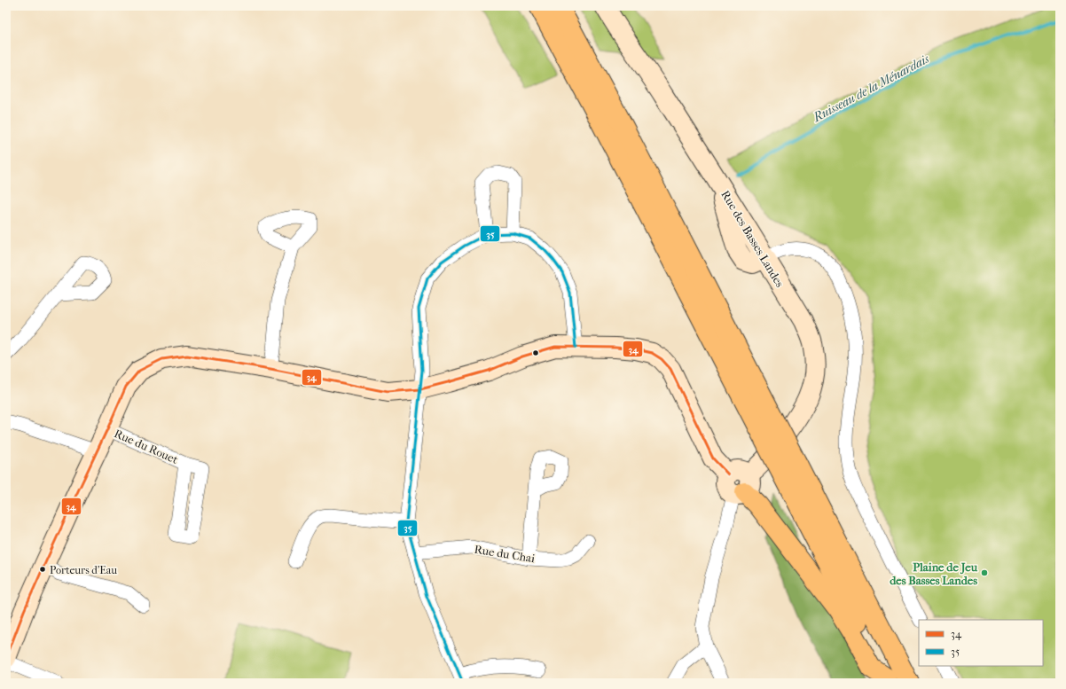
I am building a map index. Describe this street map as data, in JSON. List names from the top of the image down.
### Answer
{
  "streets": {
    "street": ["Rue des Basses Landes", "Rue du Rouet", "Rue du Chai"]
  },
  "water": ["Ruisseau de la Ménardais"],
  "places": ["Porteurs d'Eau", "Plaine de Jeu des Basses Landes"],
  "lines": ["transit line 35", "transit line 34"],
  "legend": ["34", "35"]
}
